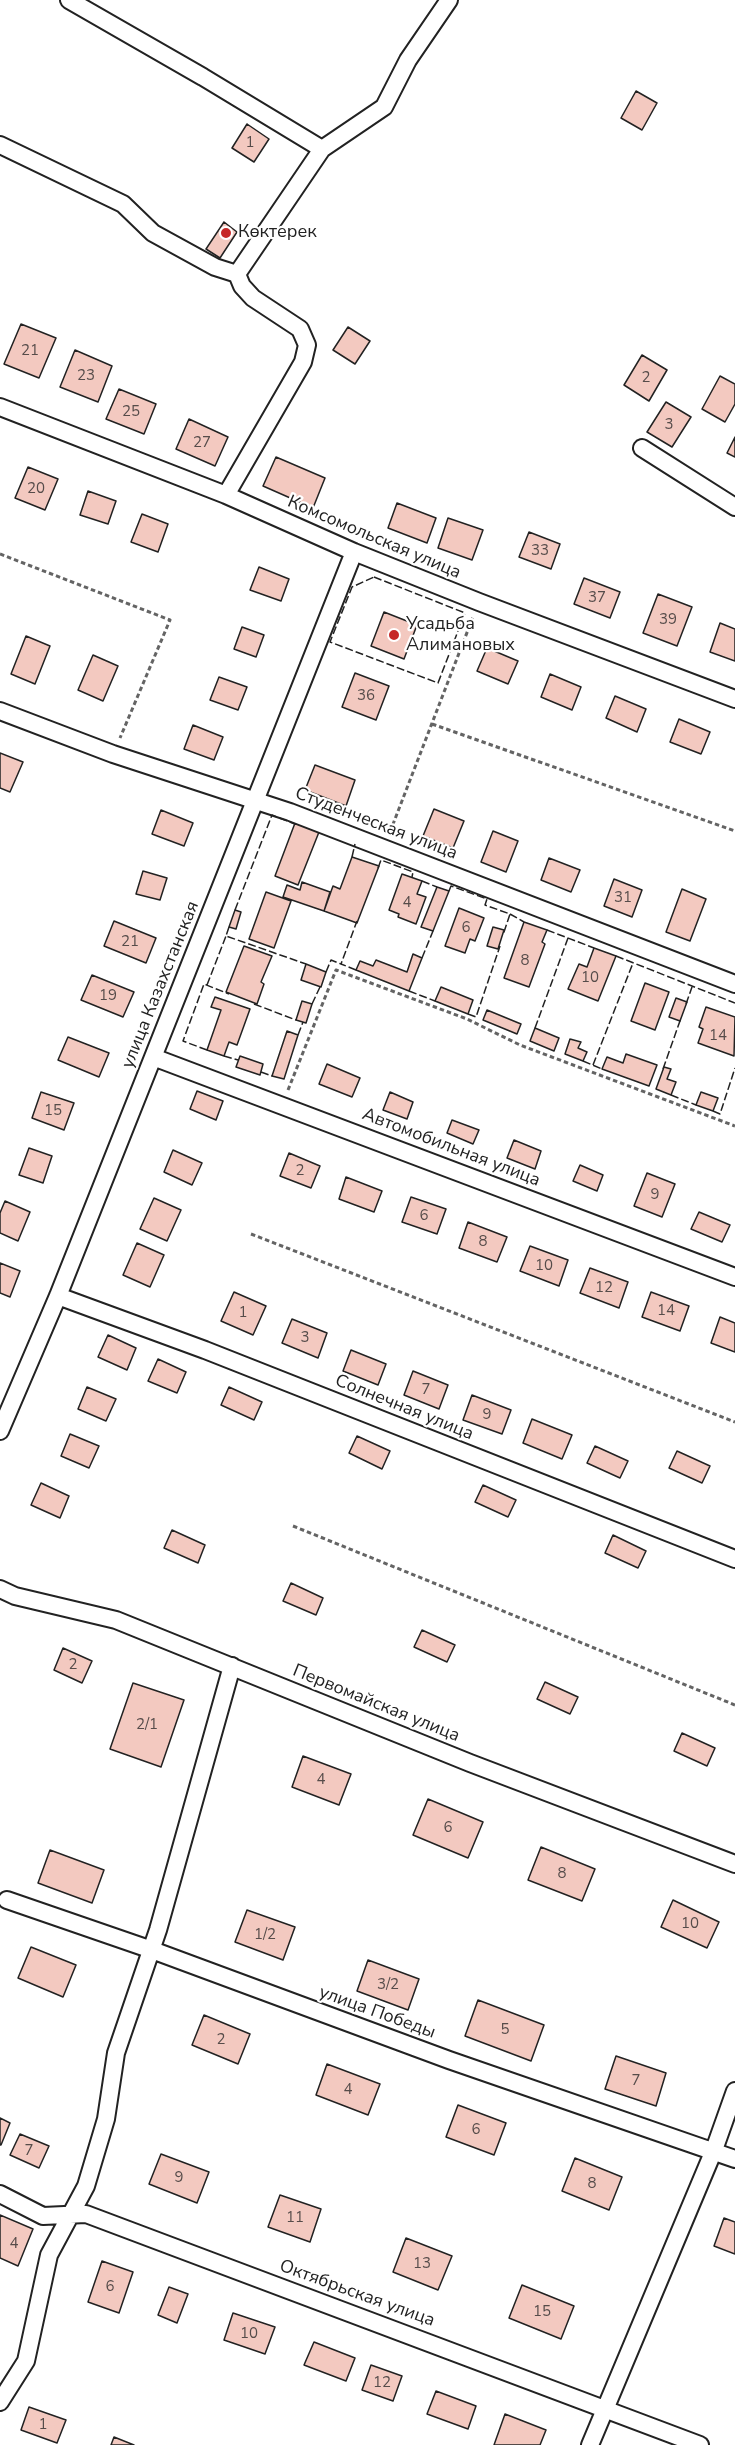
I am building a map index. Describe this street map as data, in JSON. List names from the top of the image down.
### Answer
{
  "streets": {
    "street": [
      "Комсомольская улица",
      "Студенческая улица",
      "улица Казахстанская",
      "Автомобильная улица",
      "Солнечная улица",
      "Первомайская улица",
      "улица Победы",
      "Октябрьская улица"
    ]
  },
  "crossings": [
    ["Комсомольская улица", "улица Казахстанская"],
    ["Студенческая улица", "улица Казахстанская"],
    ["улица Казахстанская", "Автомобильная улица"],
    ["улица Казахстанская", "Солнечная улица"]
  ],
  "places": ["Көктерек", "Усадьба Алимановых"],
  "house_numbers": [
    "1",
    "21",
    "23",
    "2",
    "25",
    "3",
    "27",
    "20",
    "33",
    "37",
    "39",
    "36",
    "31",
    "4",
    "6",
    "21",
    "8",
    "10",
    "19",
    "14",
    "15",
    "2",
    "9",
    "6",
    "8",
    "10",
    "12",
    "14",
    "1",
    "3",
    "7",
    "9",
    "2",
    "2/1",
    "4",
    "6",
    "8",
    "10",
    "1/2",
    "3/2",
    "5",
    "2",
    "7",
    "4",
    "6",
    "7",
    "9",
    "8",
    "11",
    "4",
    "13",
    "6",
    "15",
    "10",
    "12",
    "1"
  ]
}
